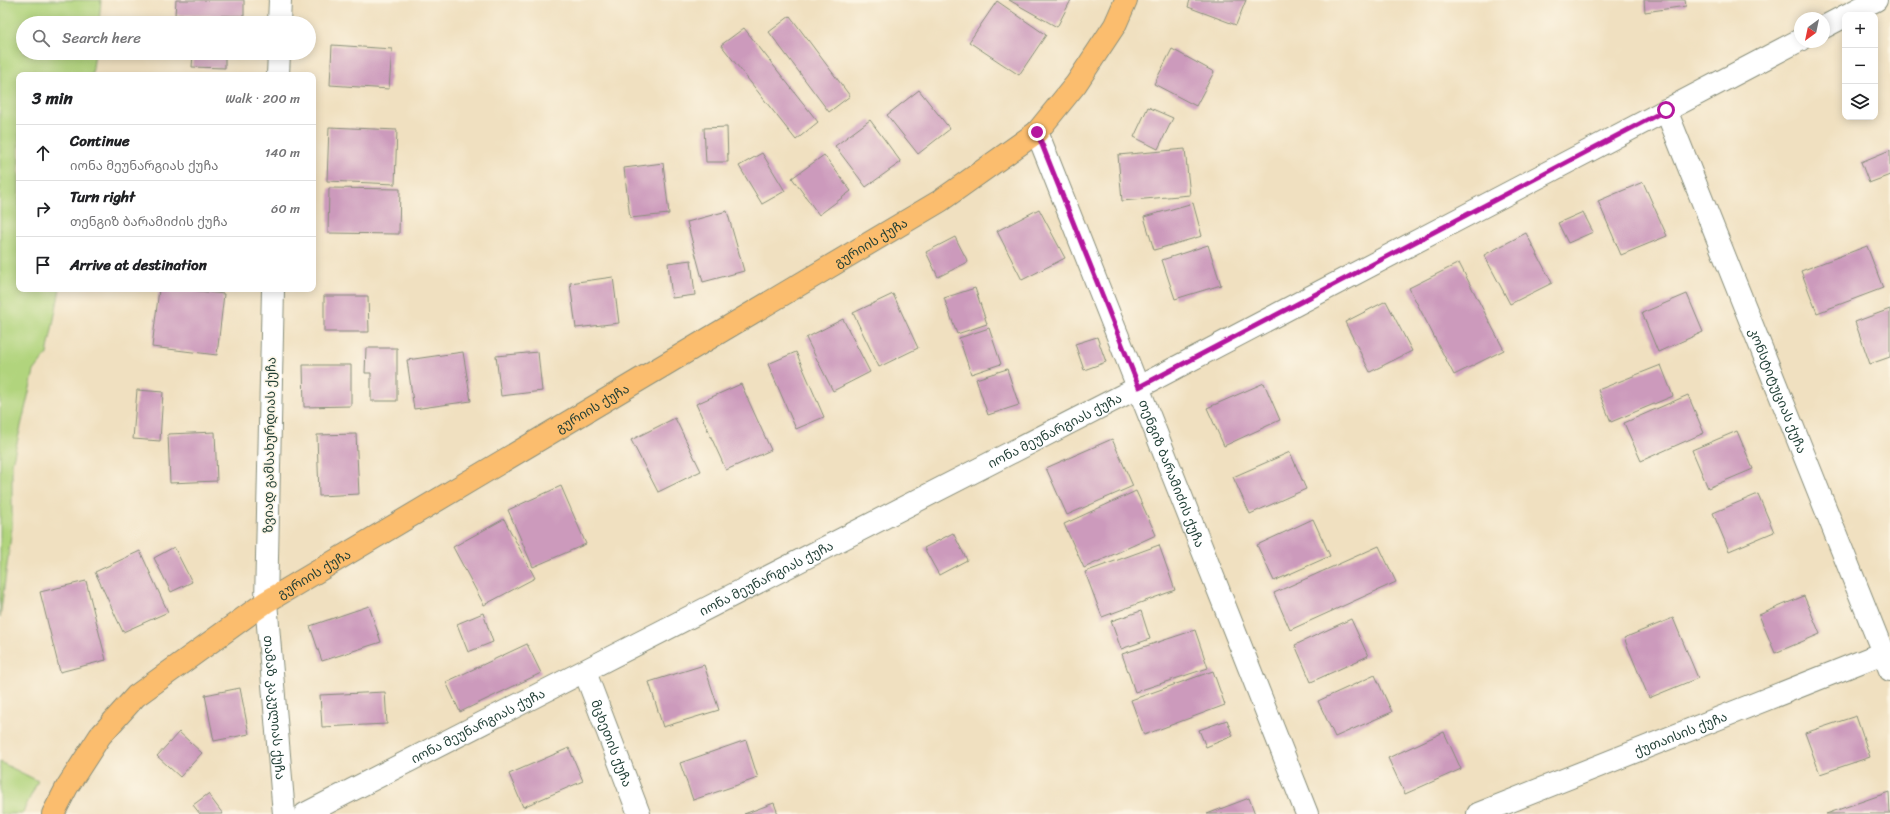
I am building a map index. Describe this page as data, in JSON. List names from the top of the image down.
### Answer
{
  "streets": {
    "highway": ["გურიის ქუჩა"],
    "street": [
      "კონსტიტუციას ქუჩა",
      "იონა მეუნარგიას ქუჩა",
      "ზვიად გამსახურდიას ქუჩა",
      "თენგიზ ბარამიძის ქუჩა",
      "თამაზ კაკულიას ქუჩა",
      "ქუთაისის ქუჩა",
      "მცხეთის ქუჩა"
    ]
  },
  "crossings": [
    ["გურიის ქუჩა", "ზვიად გამსახურდიას ქუჩა"],
    ["გურიის ქუჩა", "თენგიზ ბარამიძის ქუჩა"],
    ["გურიის ქუჩა", "თამაზ კაკულიას ქუჩა"],
    ["კონსტიტუციას ქუჩა", "იონა მეუნარგიას ქუჩა"],
    ["კონსტიტუციას ქუჩა", "ქუთაისის ქუჩა"],
    ["იონა მეუნარგიას ქუჩა", "თენგიზ ბარამიძის ქუჩა"],
    ["იონა მეუნარგიას ქუჩა", "მცხეთის ქუჩა"],
    ["ზვიად გამსახურდიას ქუჩა", "თამაზ კაკულიას ქუჩა"]
  ],
  "north": "bottom left",
  "page": {
    "map_buttons": ["+", "−"],
    "search": "Search here",
    "heading": ["3 min", "Walk · 200 m"],
    "list": [
      ["Continue", "იონა მეუნარგიას ქუჩა", "140 m"],
      ["Turn right", "თენგიზ ბარამიძის ქუჩა", "60 m"],
      "Arrive at destination"
    ]
  }
}
